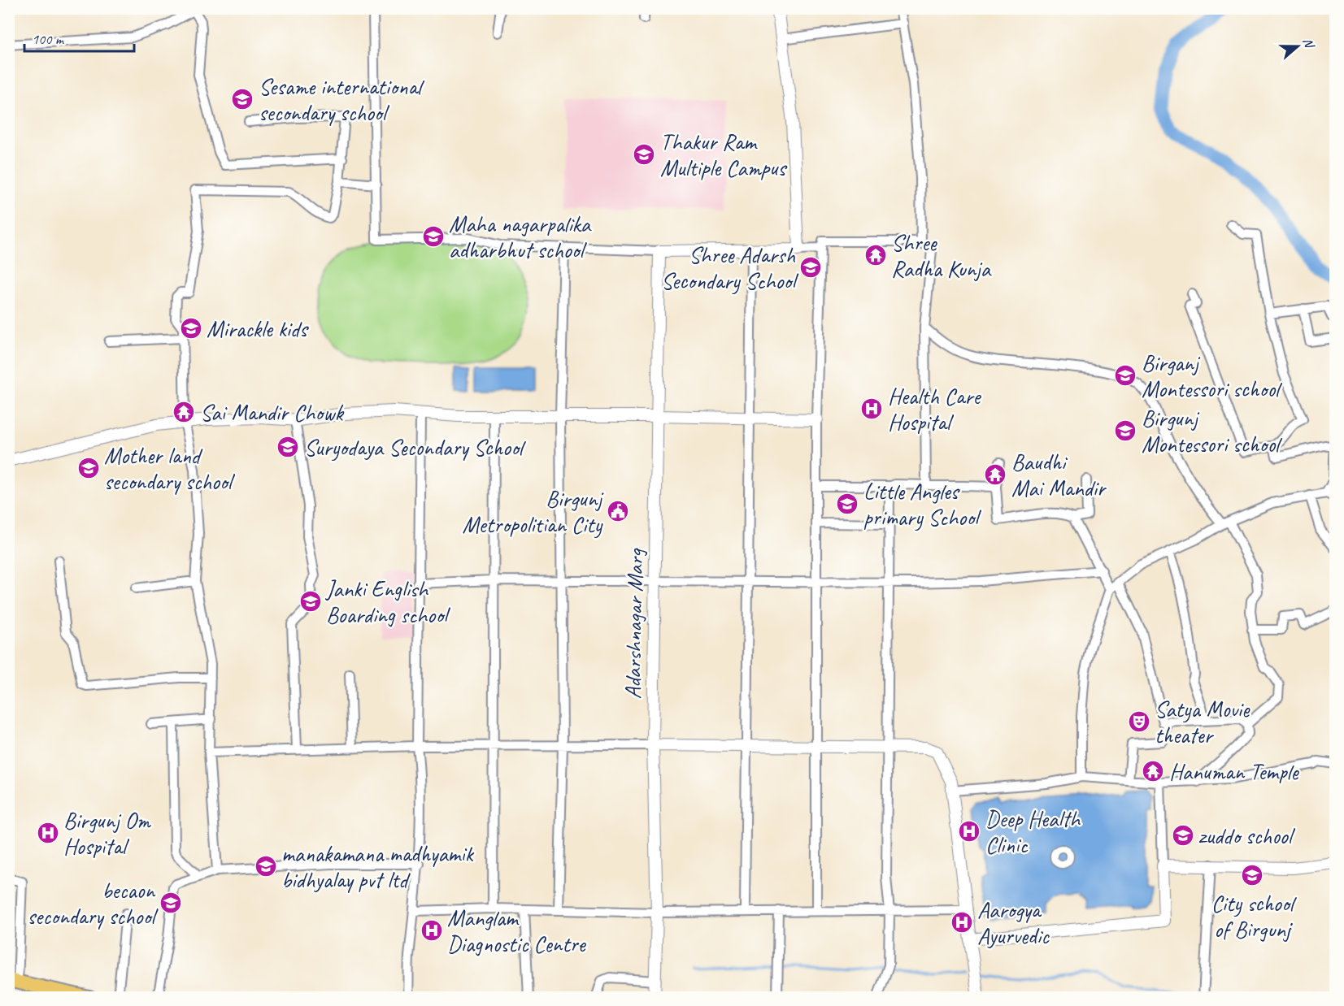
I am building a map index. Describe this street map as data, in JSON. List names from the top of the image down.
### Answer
{
  "streets": {
    "street": ["Adarshnagar Marg"]
  },
  "places": {
    "school or university": [
      "Sesame international secondary school",
      "Thakur Ram Multiple Campus",
      "Maha nagarpalika adharbhut school",
      "Shree Adarsh Secondary School",
      "Mirackle kids",
      "Birganj Montessori school",
      "Birgunj Montessori school",
      "Suryodaya Secondary School",
      "Mother land secondary school",
      "Little Angles primary School",
      "Janki English Boarding school",
      "zuddo school",
      "manakamana madhyamik bidhyalay pvt ltd",
      "City school of Birgunj",
      "becaon secondary school"
    ],
    "temple": [
      "Shree Radha Kunja",
      "Sai Mandir Chowk",
      "Baudhi Mai Mandir",
      "Hanuman Temple"
    ],
    "hospital": [
      "Health Care Hospital",
      "Deep Health Clinic",
      "Birgunj Om Hospital",
      "Aarogya Ayurvedic",
      "Manglam Diagnostic Centre"
    ],
    "public building": ["Birgunj Metropolitian City"],
    "theatre": ["Satya Movie theater"]
  },
  "scale_bar": "100 m",
  "north": "right"
}
